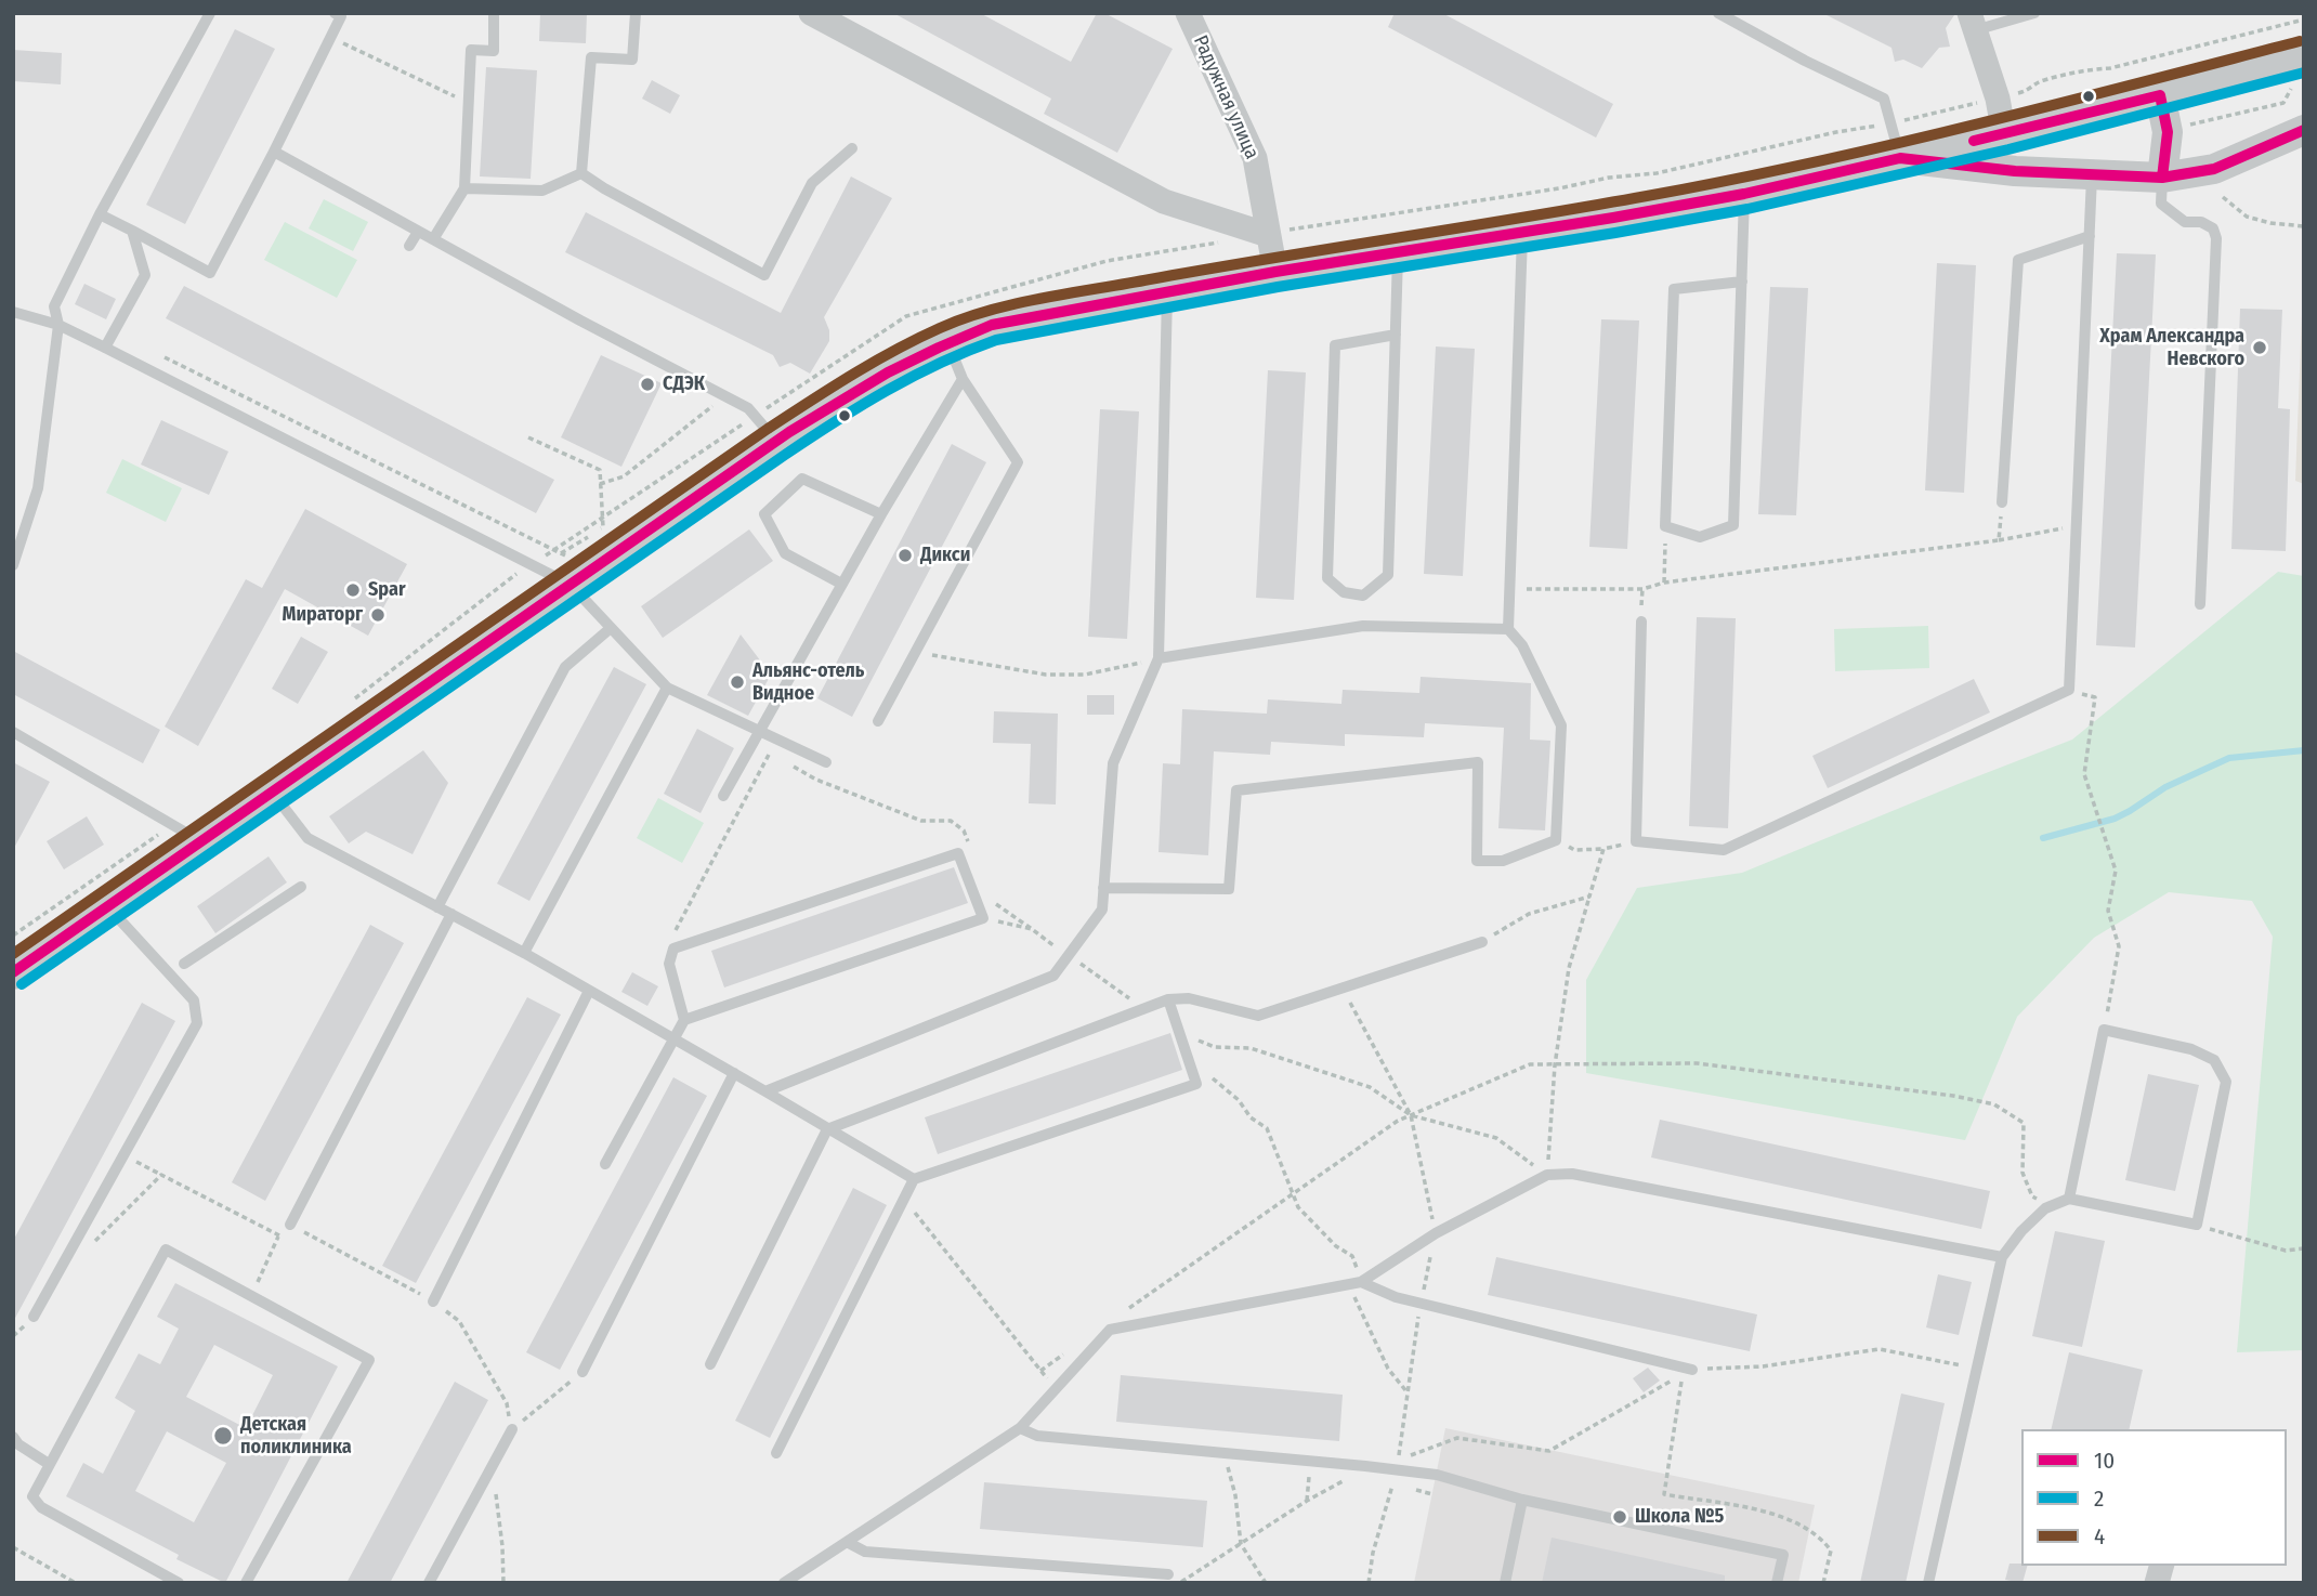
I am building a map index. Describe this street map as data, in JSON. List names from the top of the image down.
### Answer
{
  "streets": {
    "street": ["Радужная улица"]
  },
  "places": [
    "Храм Александра Невского",
    "СДЭК",
    "Дикси",
    "Spar",
    "Мираторг",
    "Альянс-отель Видное",
    "Детская поликлиника",
    "Школа №5"
  ],
  "lines": ["transit line 4", "transit line 2", "transit line 10"],
  "legend": ["10", "2", "4"]
}
